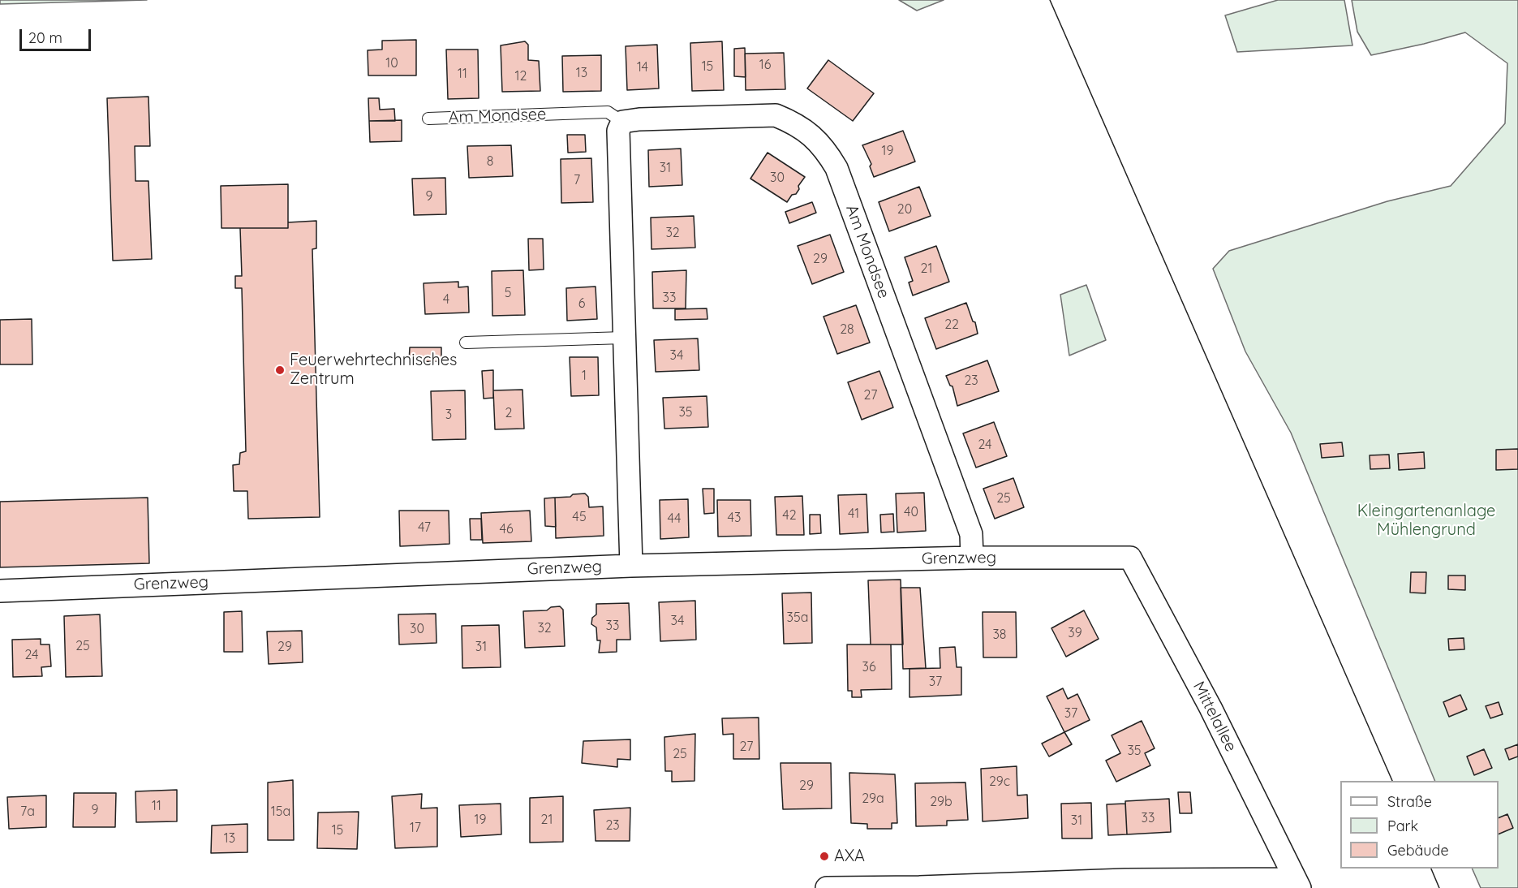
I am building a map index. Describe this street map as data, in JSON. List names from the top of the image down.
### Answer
{
  "streets": {
    "street": ["Am Mondsee", "Grenzweg", "Mittelallee"]
  },
  "crossings": [
    ["Am Mondsee", "Grenzweg"],
    ["Grenzweg", "Mittelallee"]
  ],
  "parks": ["Kleingartenanlage Mühlengrund"],
  "places": ["Feuerwehrtechnisches Zentrum", "AXA"],
  "house_numbers": [
    "10",
    "16",
    "15",
    "14",
    "13",
    "11",
    "12",
    "19",
    "8",
    "31",
    "30",
    "7",
    "9",
    "20",
    "32",
    "29",
    "21",
    "5",
    "33",
    "4",
    "6",
    "22",
    "28",
    "34",
    "1",
    "23",
    "27",
    "35",
    "2",
    "3",
    "24",
    "25",
    "40",
    "41",
    "42",
    "45",
    "43",
    "44",
    "47",
    "46",
    "35a",
    "34",
    "33",
    "32",
    "30",
    "39",
    "38",
    "25",
    "29",
    "31",
    "24",
    "36",
    "37",
    "37",
    "27",
    "35",
    "25",
    "29c",
    "29",
    "29a",
    "29b",
    "11",
    "9",
    "7a",
    "15a",
    "33",
    "19",
    "21",
    "31",
    "23",
    "17",
    "15",
    "13"
  ],
  "legend": ["Straße", "Park", "Gebäude"],
  "scale_bar": "20 m"
}
